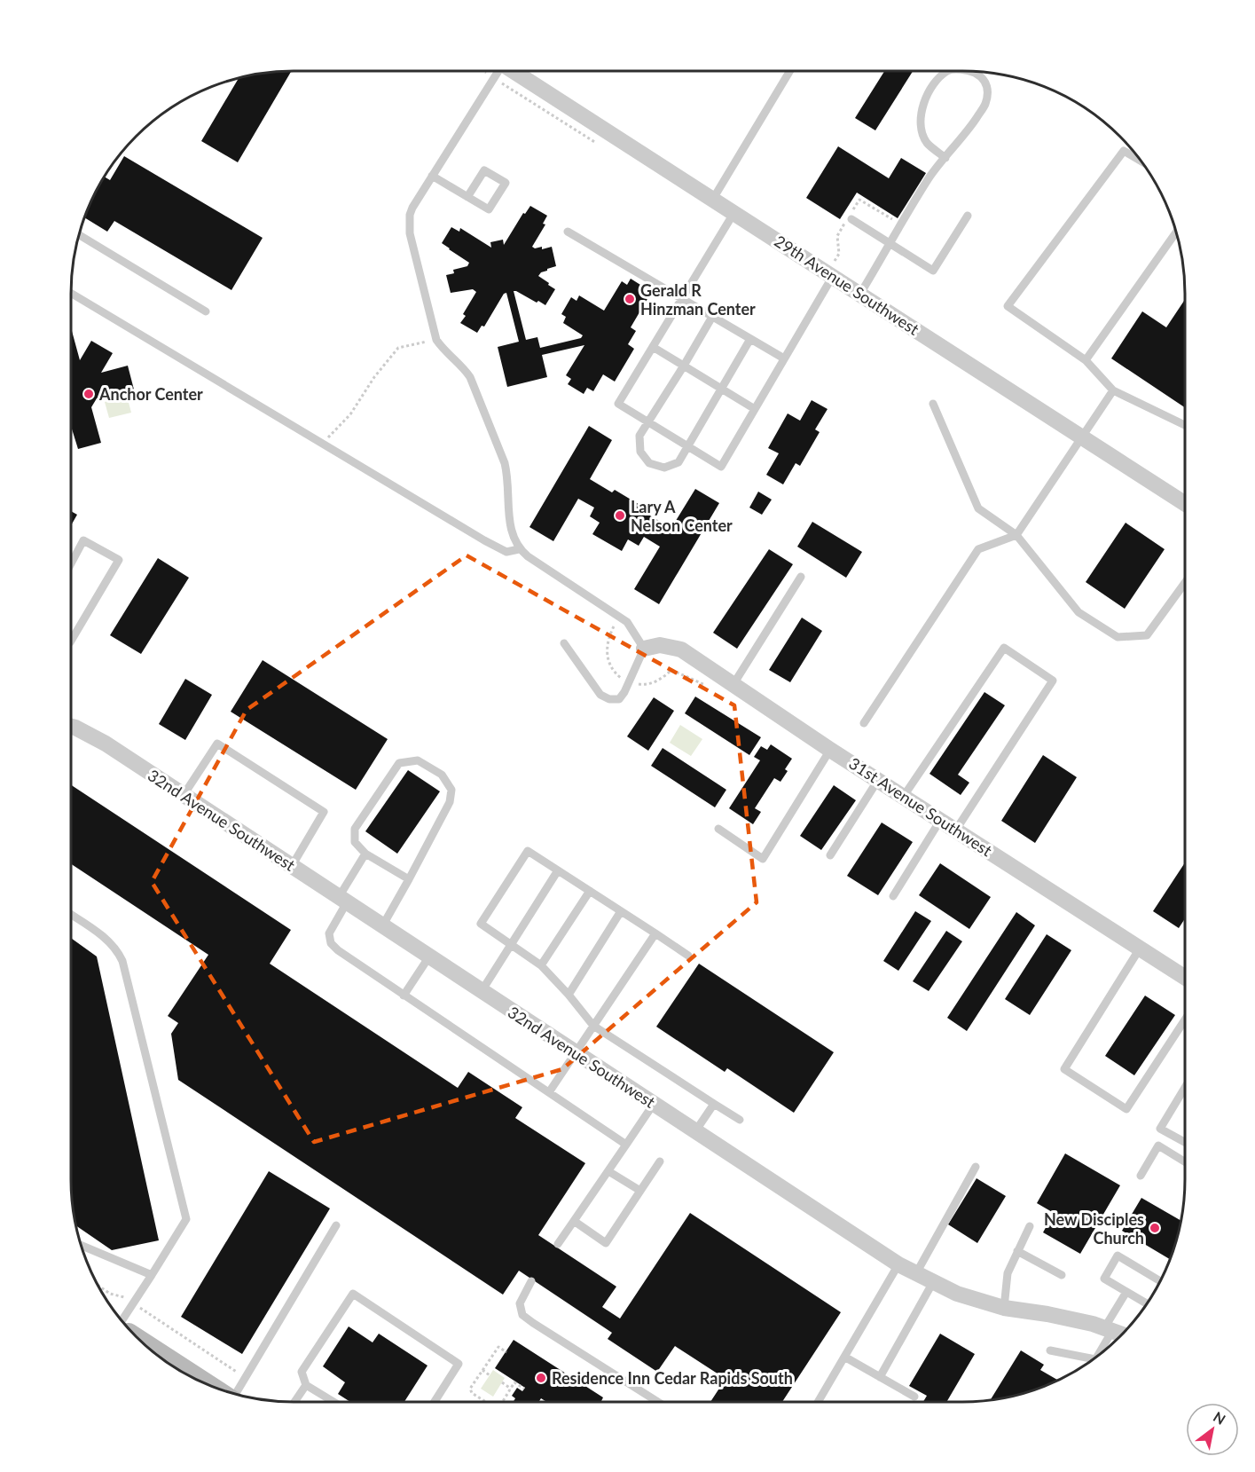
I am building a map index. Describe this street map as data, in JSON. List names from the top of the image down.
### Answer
{
  "streets": {
    "street": ["29th Avenue Southwest", "31st Avenue Southwest", "32nd Avenue Southwest"]
  },
  "places": [
    "Gerald R Hinzman Center",
    "Anchor Center",
    "Lary A Nelson Center",
    "New Disciples Church",
    "Residence Inn Cedar Rapids South"
  ],
  "north": "top right"
}
